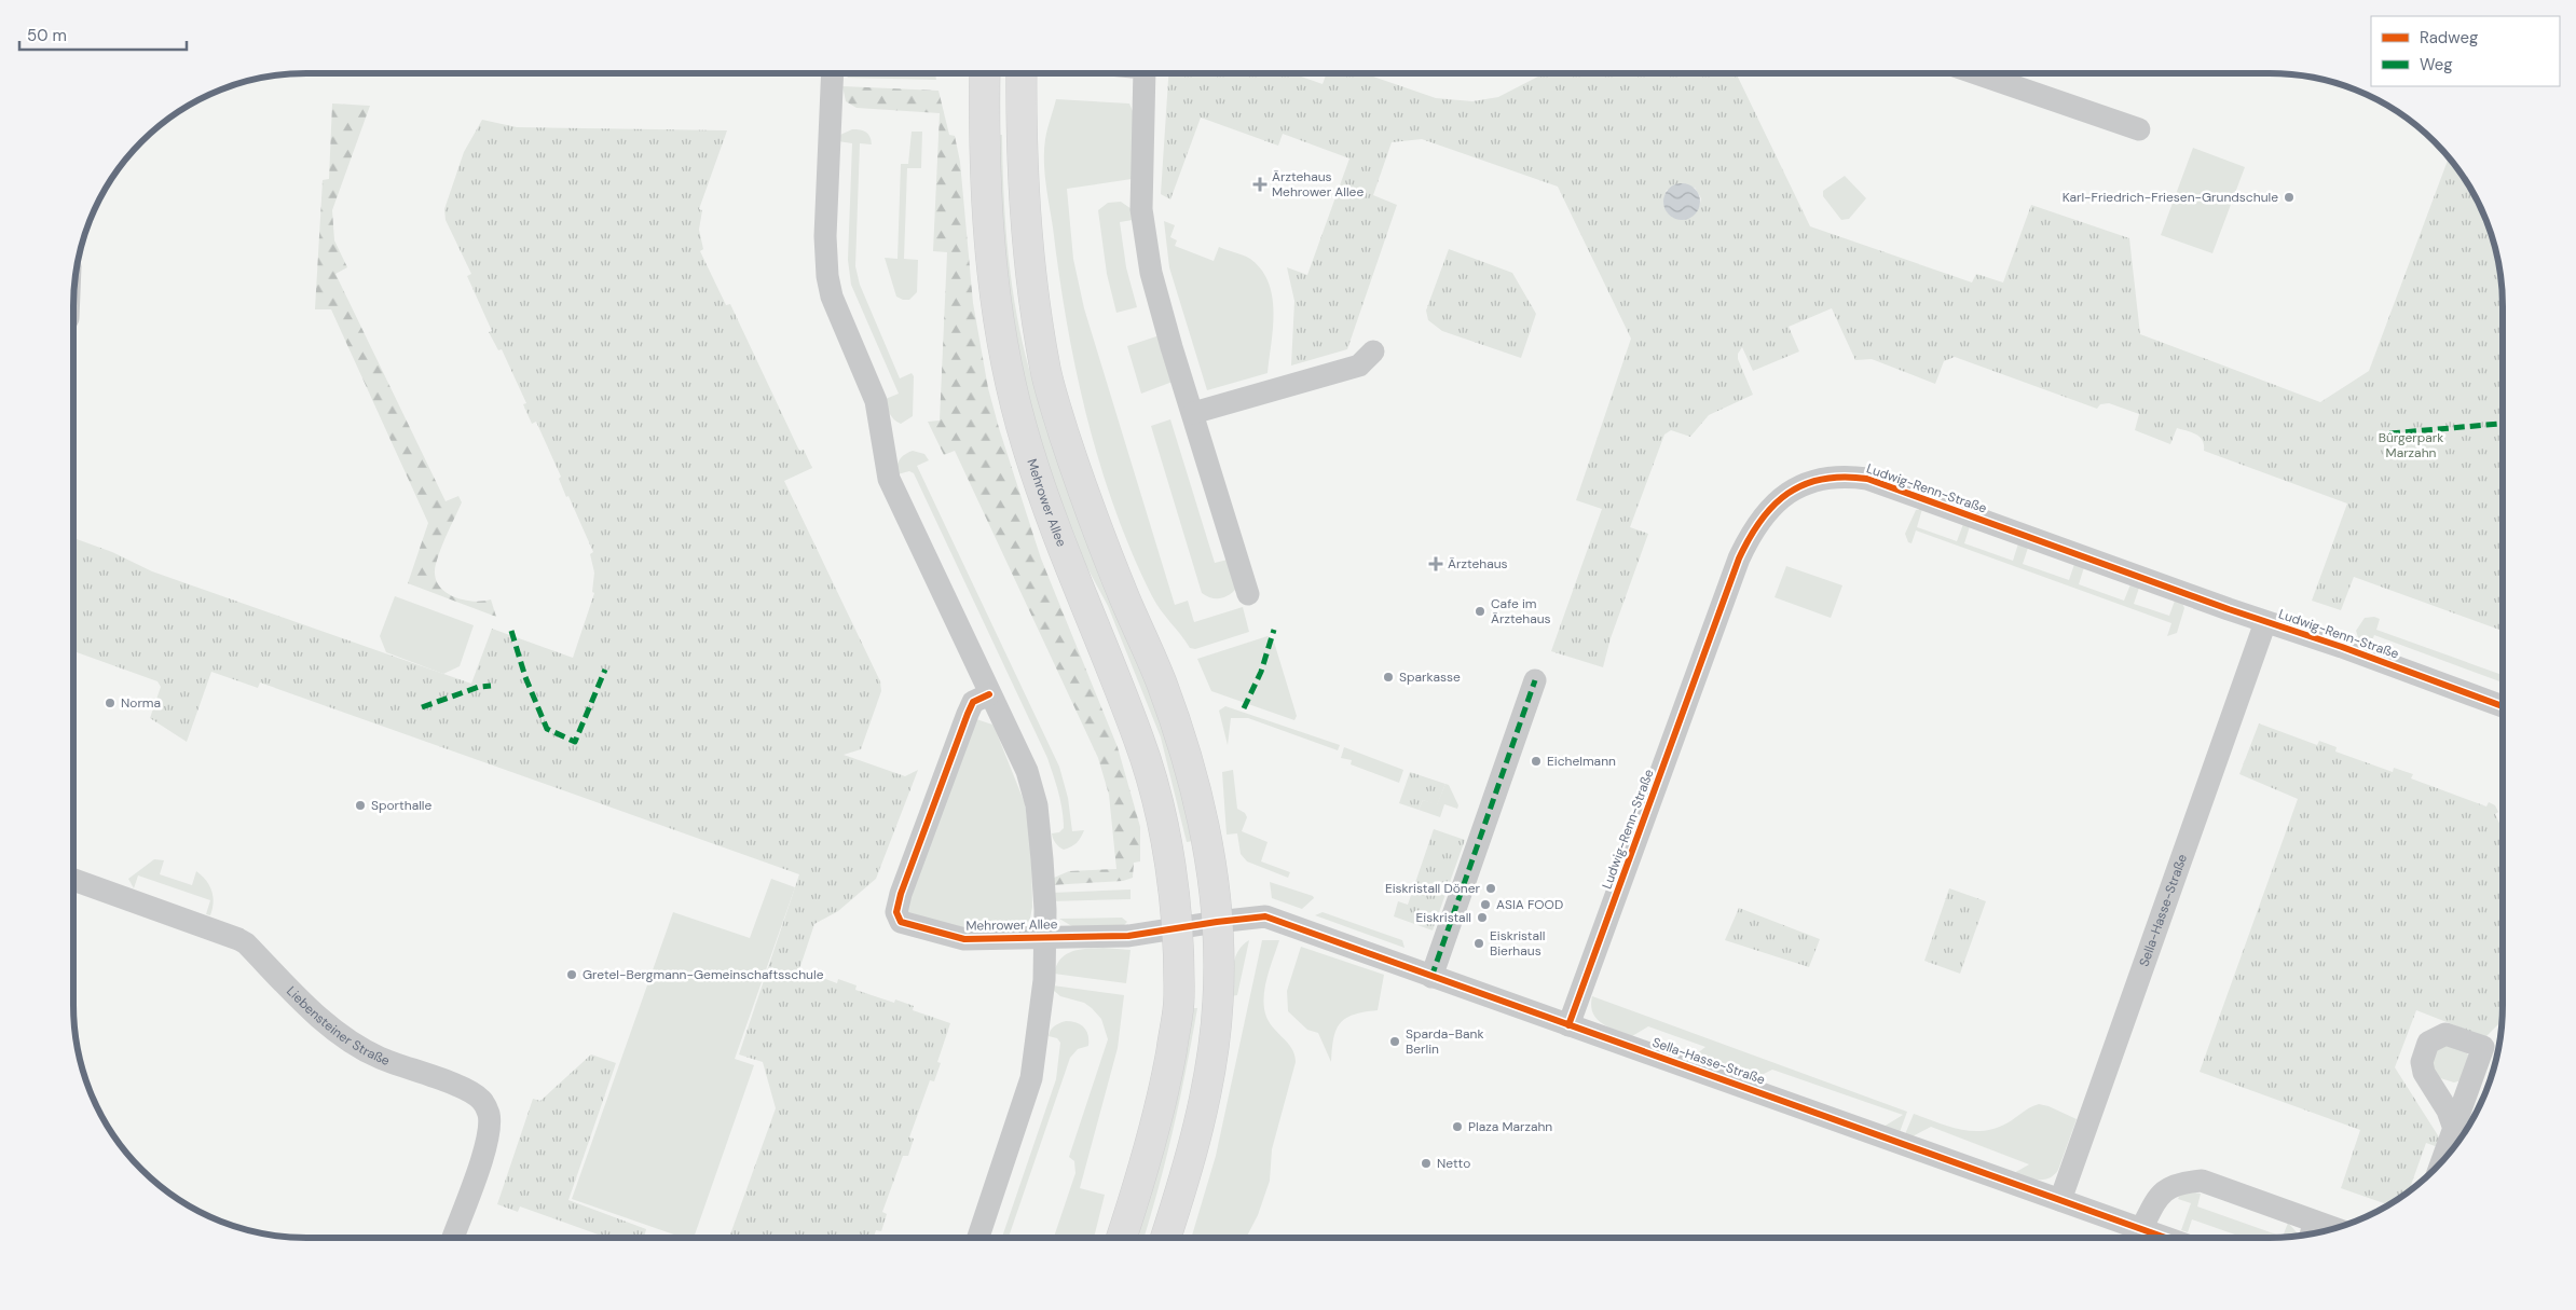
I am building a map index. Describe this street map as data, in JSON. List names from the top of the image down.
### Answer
{
  "streets": {
    "main road": ["Mehrower Allee"],
    "street": ["Ludwig-Renn-Straße", "Sella-Hasse-Straße", "Liebensteiner Straße"]
  },
  "crossings": [
    ["Ludwig-Renn-Straße", "Sella-Hasse-Straße"],
    ["Mehrower Allee", "Sella-Hasse-Straße"]
  ],
  "parks": ["Bürgerpark Marzahn"],
  "places": {
    "health": ["Ärztehaus Mehrower Allee", "Ärztehaus"],
    "other": [
      "Karl-Friedrich-Friesen-Grundschule",
      "Cafe im Ärztehaus",
      "Sparkasse",
      "Norma",
      "Eichelmann",
      "Sporthalle",
      "Eiskristall Döner",
      "ASIA FOOD",
      "Eiskristall",
      "Eiskristall Bierhaus",
      "Gretel-Bergmann-Gemeinschaftsschule",
      "Sparda-Bank Berlin",
      "Plaza Marzahn",
      "Netto"
    ]
  },
  "legend": ["Radweg", "Weg"],
  "scale_bar": "50 m"
}
